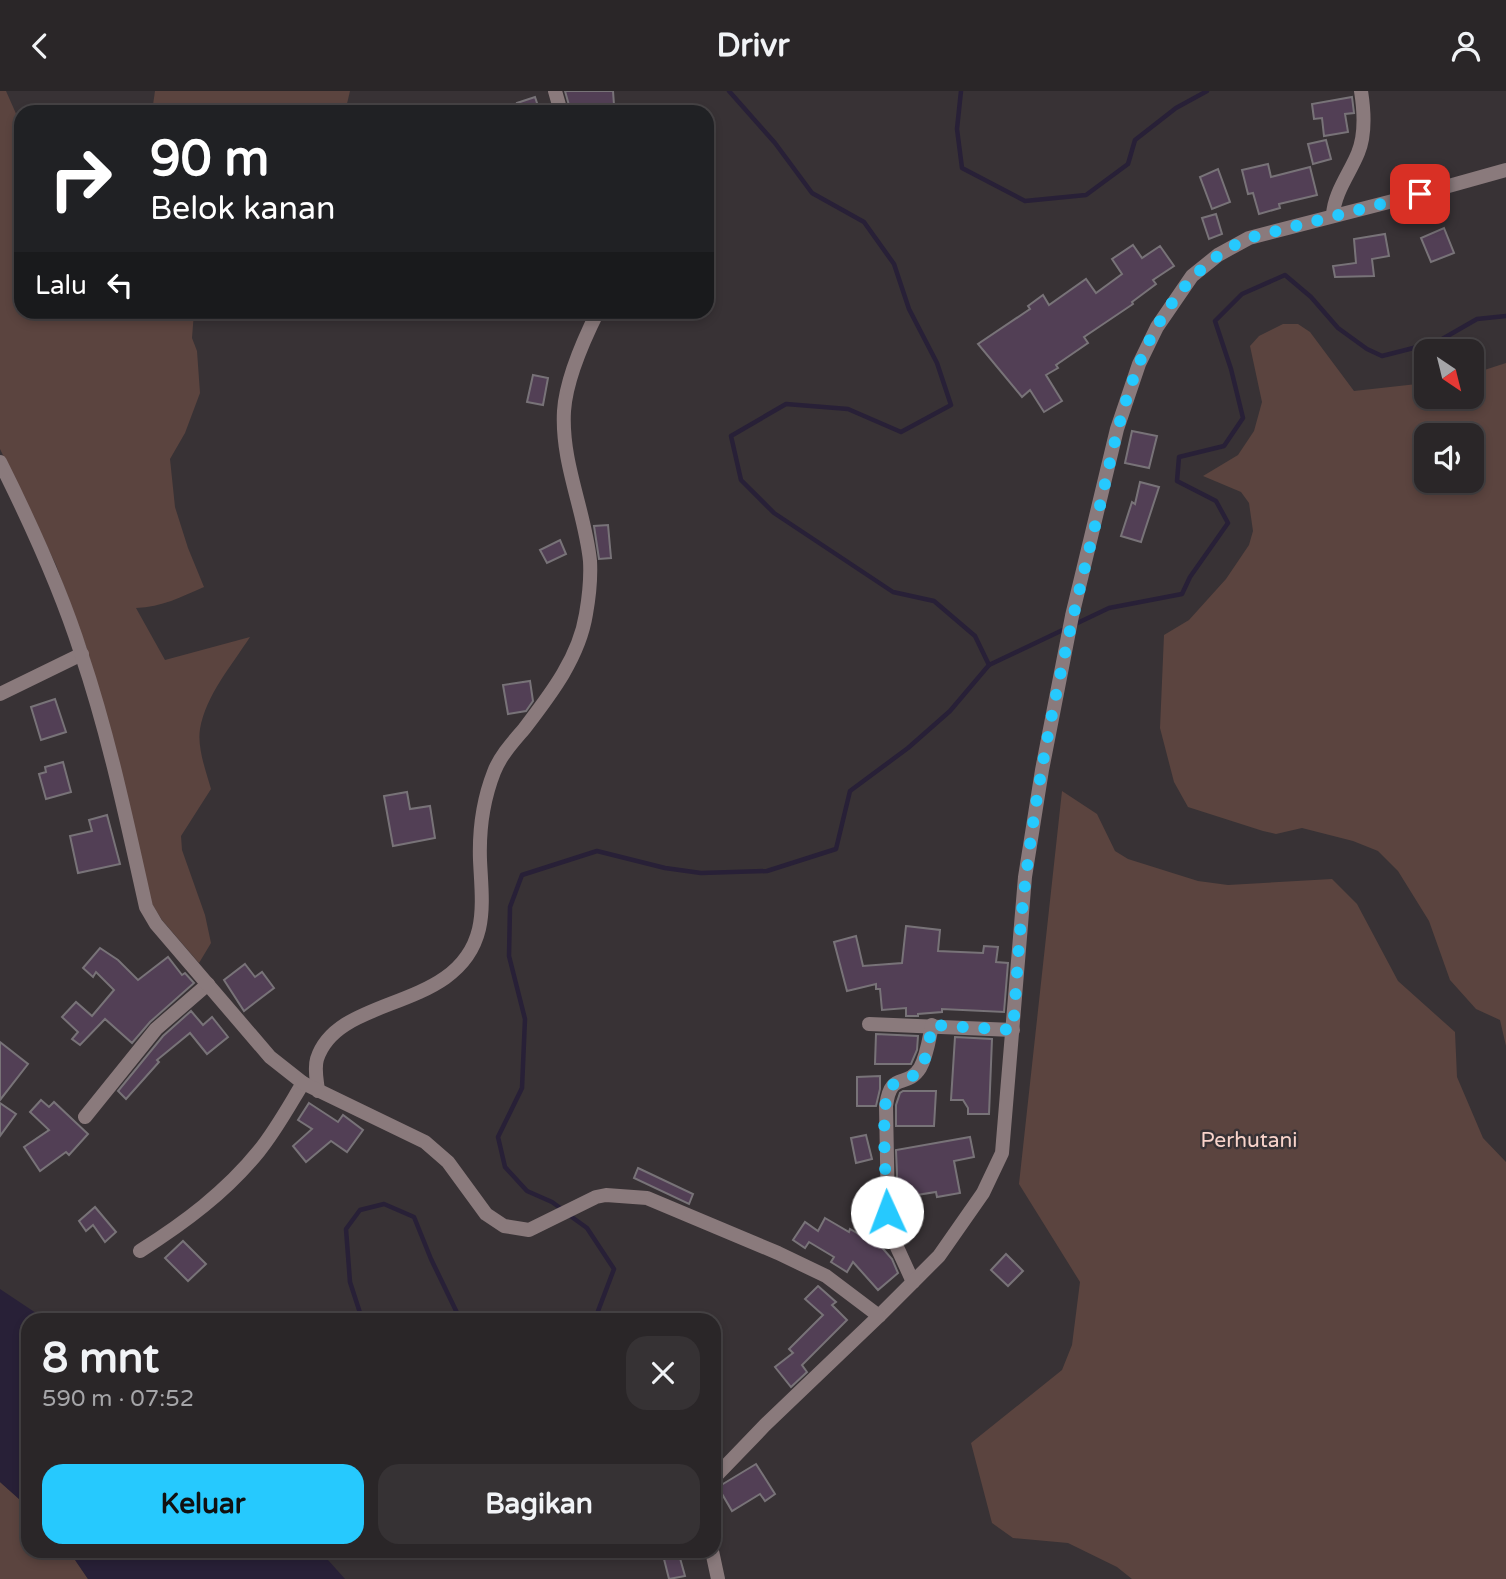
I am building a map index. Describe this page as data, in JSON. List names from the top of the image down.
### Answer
{
  "parks": ["Perhutani"],
  "north": "bottom right",
  "page": {
    "header": "Drivr",
    "turn": ["90 m", "Belok kanan"],
    "then": "Lalu",
    "heading": ["8 mnt", "590 m · 07:52"],
    "buttons": ["Keluar", "Bagikan"]
  }
}
